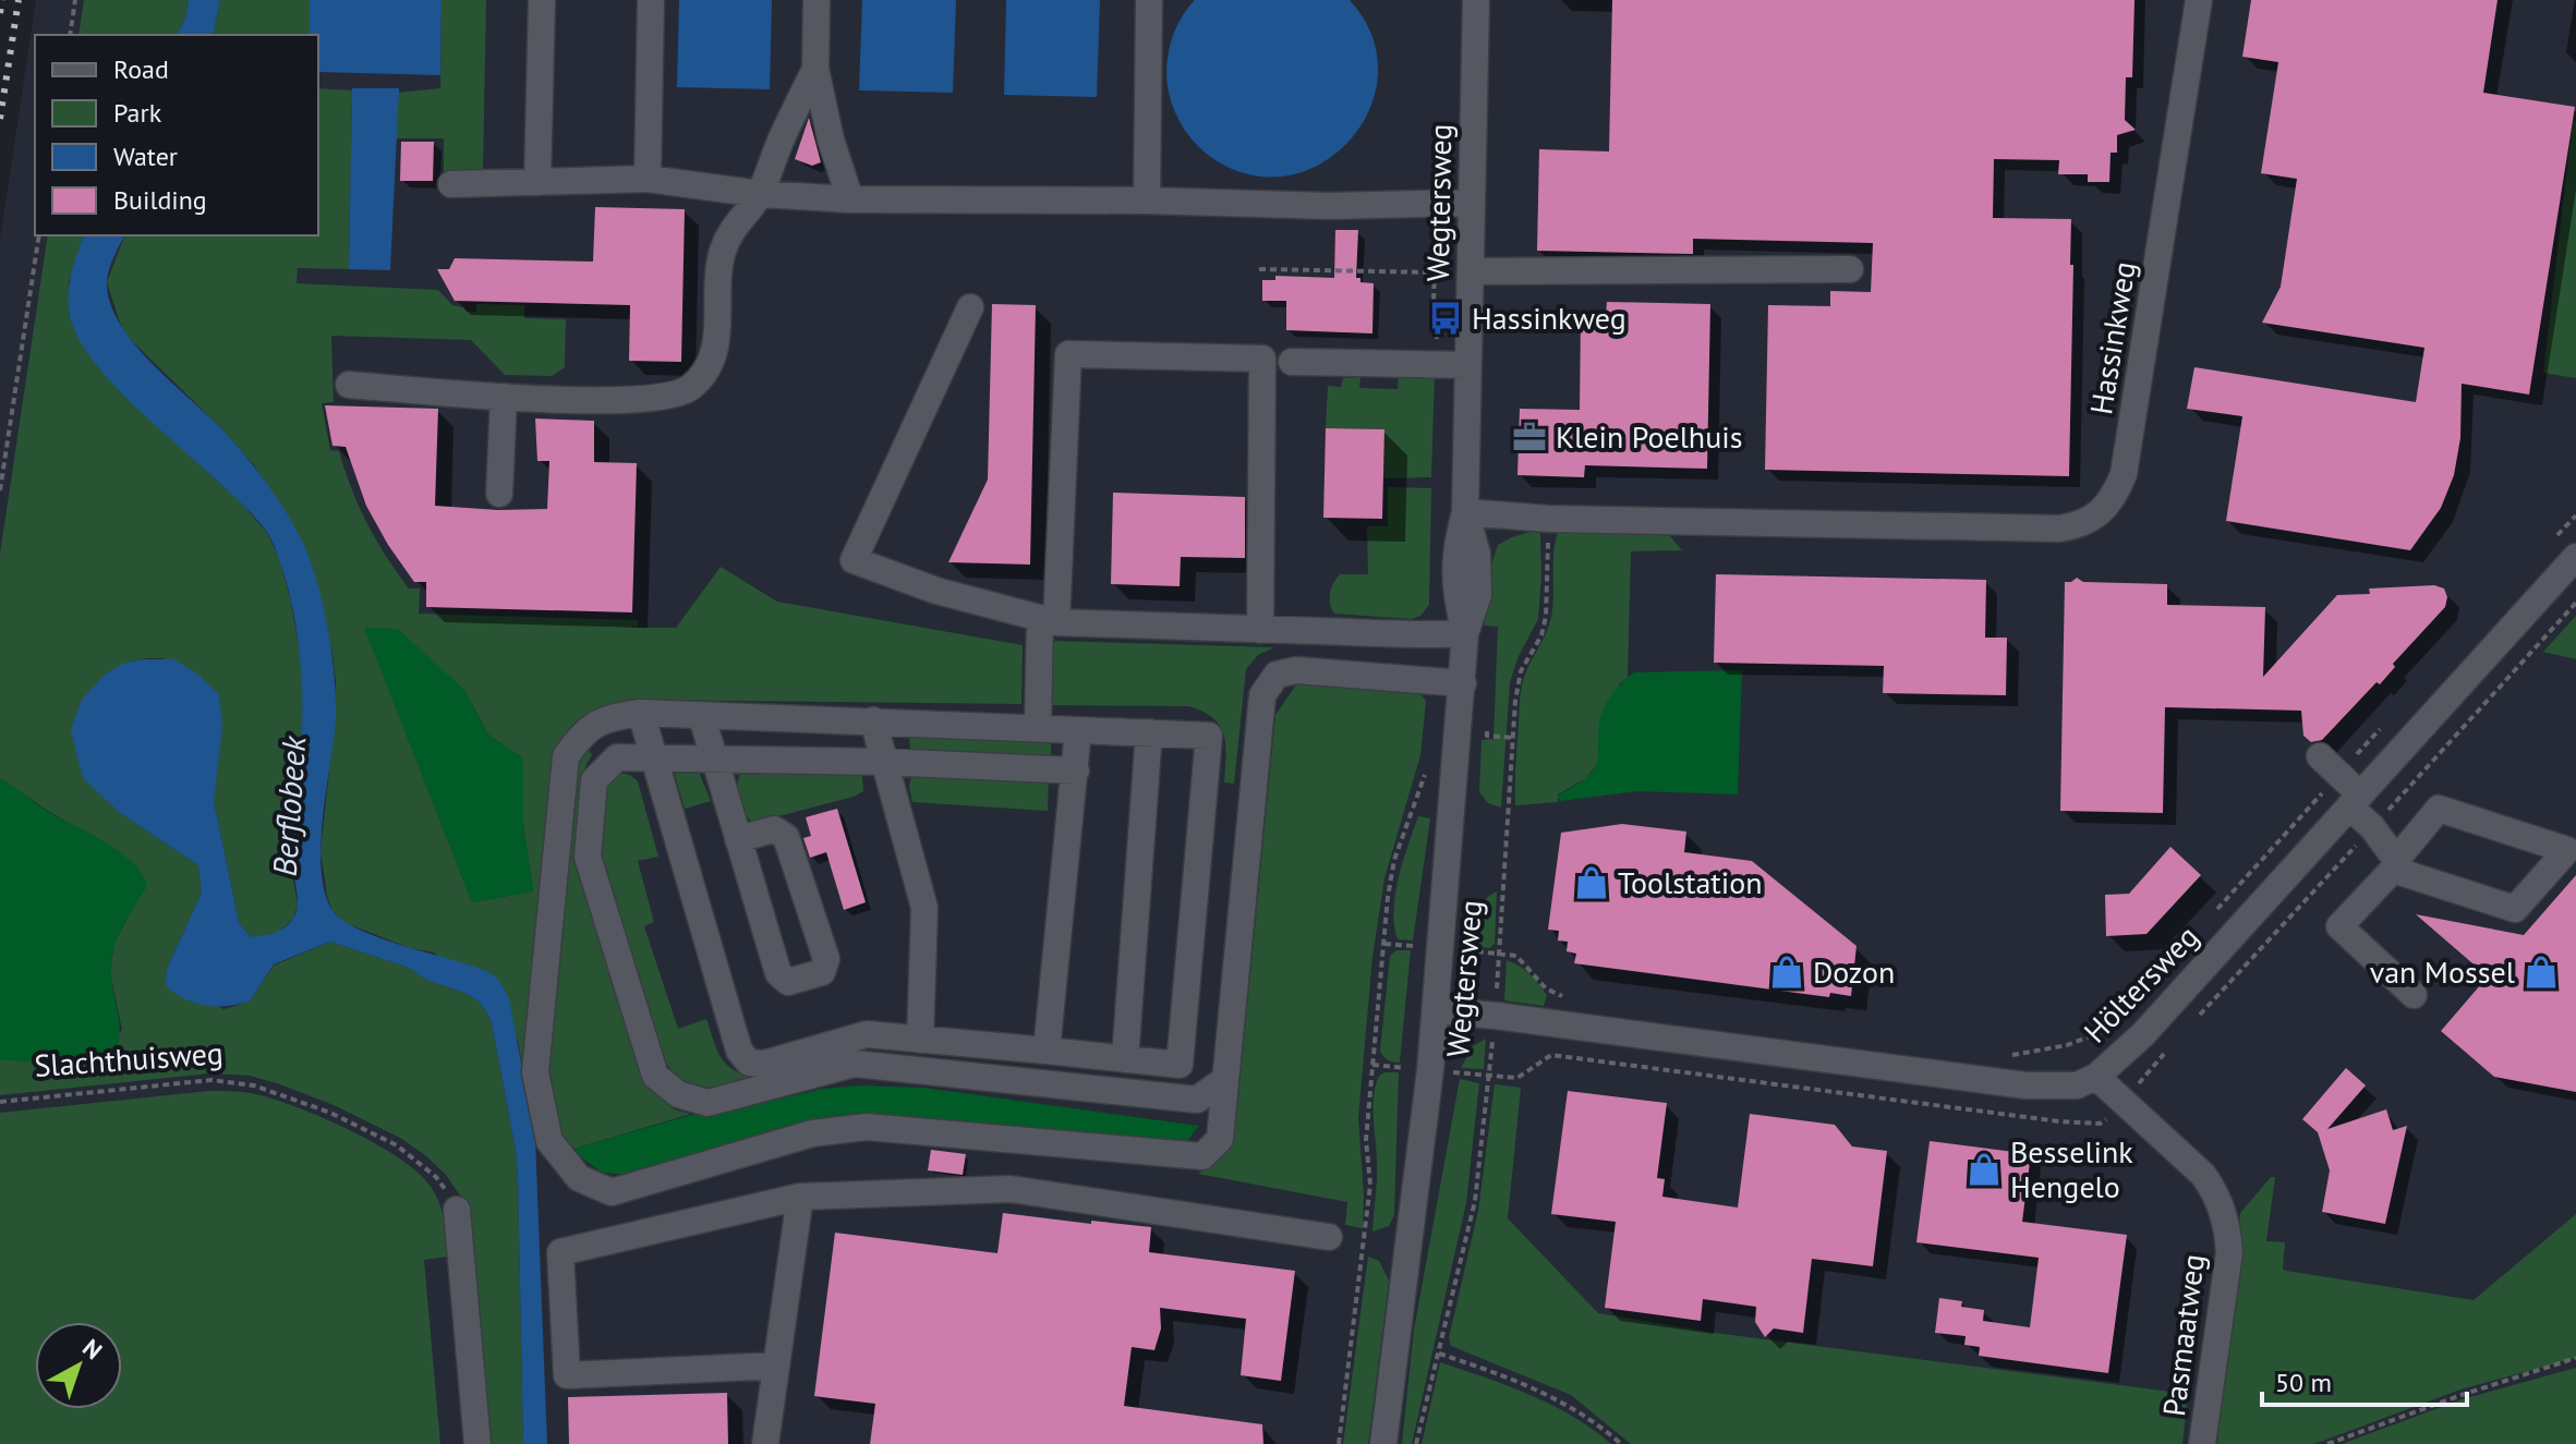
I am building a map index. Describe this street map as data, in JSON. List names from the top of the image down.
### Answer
{
  "streets": {
    "street": [
      "Wegtersweg",
      "Hassinkweg",
      "Höltersweg",
      "Pasmaatweg"
    ],
    "path": ["Slachthuisweg"]
  },
  "crossings": [
    ["Wegtersweg", "Hassinkweg"],
    ["Wegtersweg", "Höltersweg"],
    ["Höltersweg", "Pasmaatweg"]
  ],
  "water": ["Berflobeek"],
  "places": {
    "bus stop": ["Hassinkweg"],
    "office": ["Klein Poelhuis"],
    "shop": [
      "Toolstation",
      "Dozon",
      "van Mossel",
      "Besselink Hengelo"
    ]
  },
  "legend": [
    "Road",
    "Park",
    "Water",
    "Building"
  ],
  "scale_bar": "50 m",
  "north": "top right"
}
